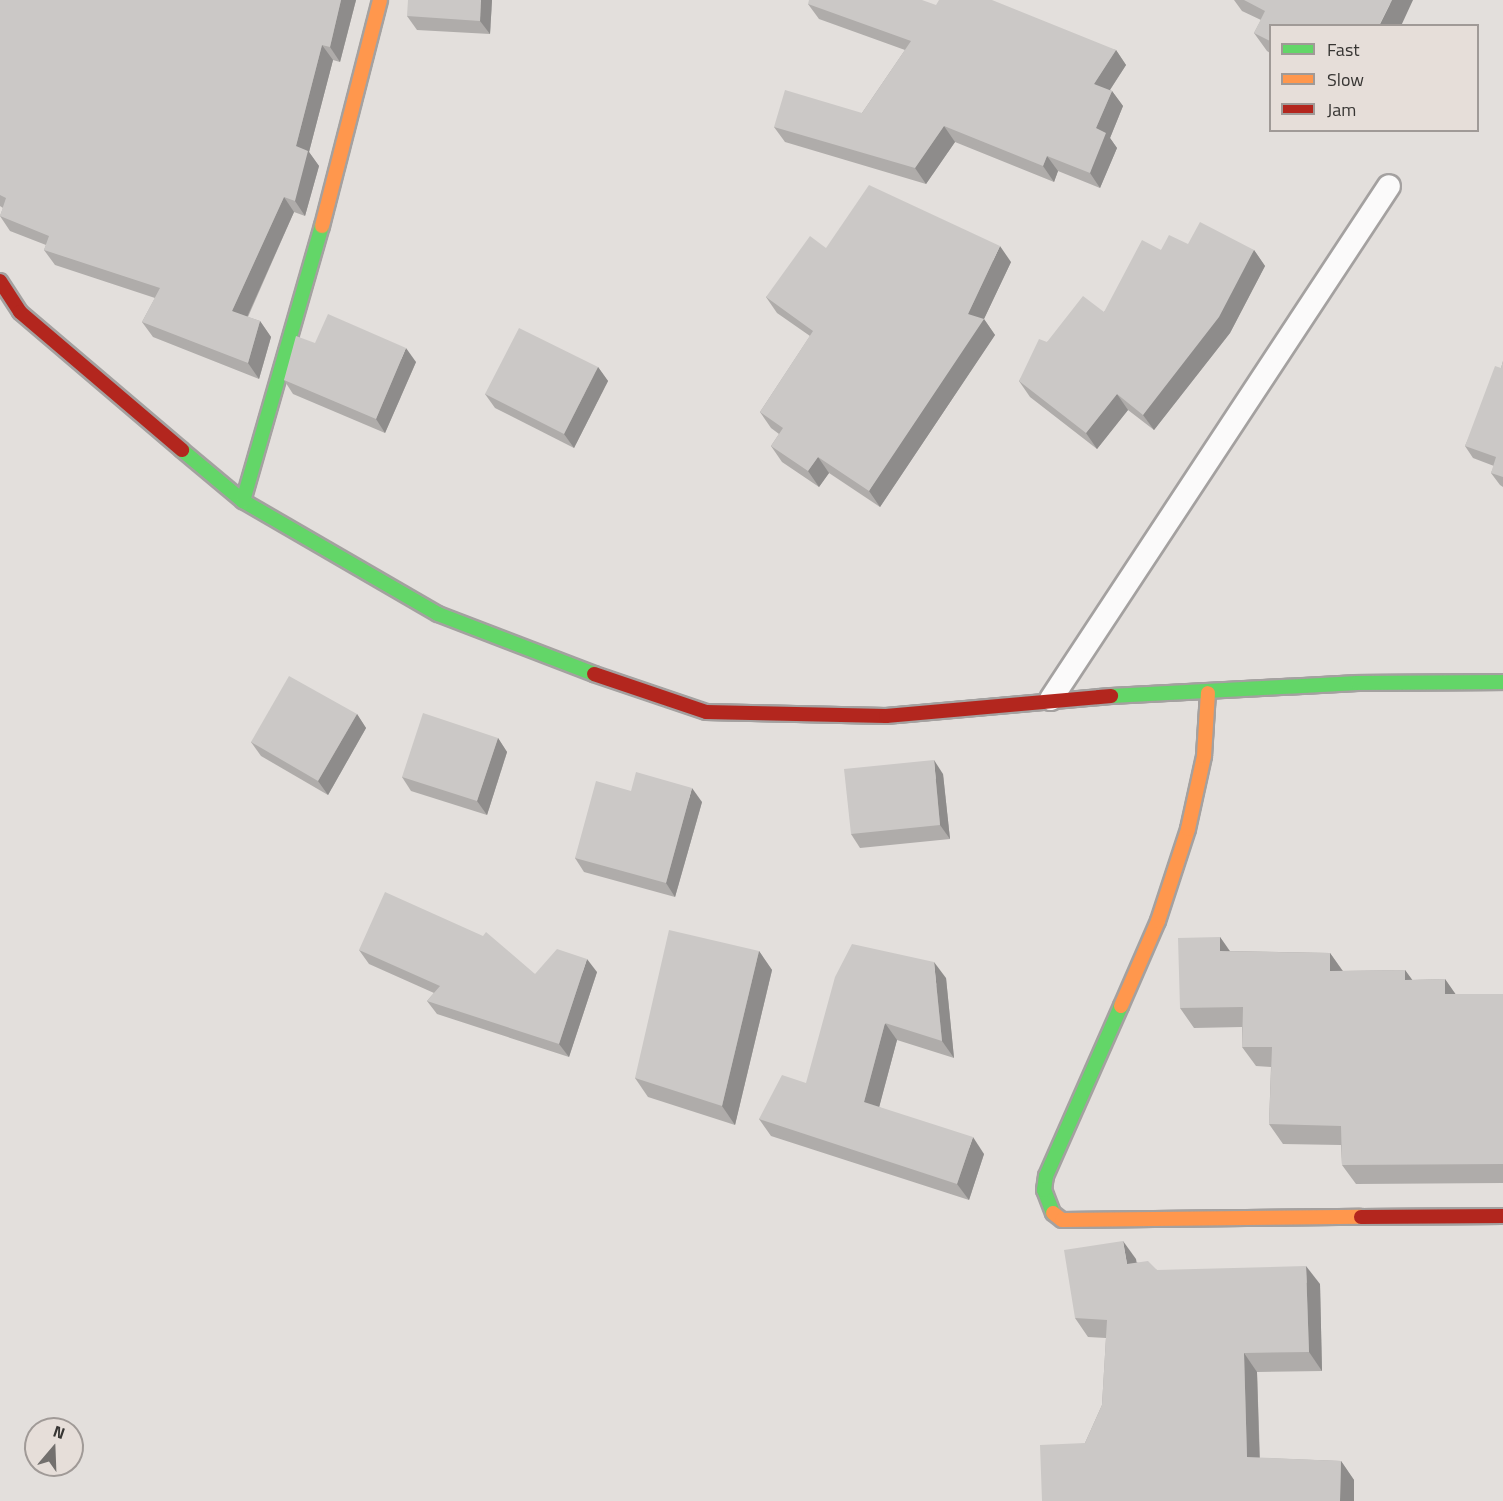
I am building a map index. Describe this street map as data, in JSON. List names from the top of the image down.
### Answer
{
  "legend": ["Fast", "Slow", "Jam"],
  "north": "top"
}
